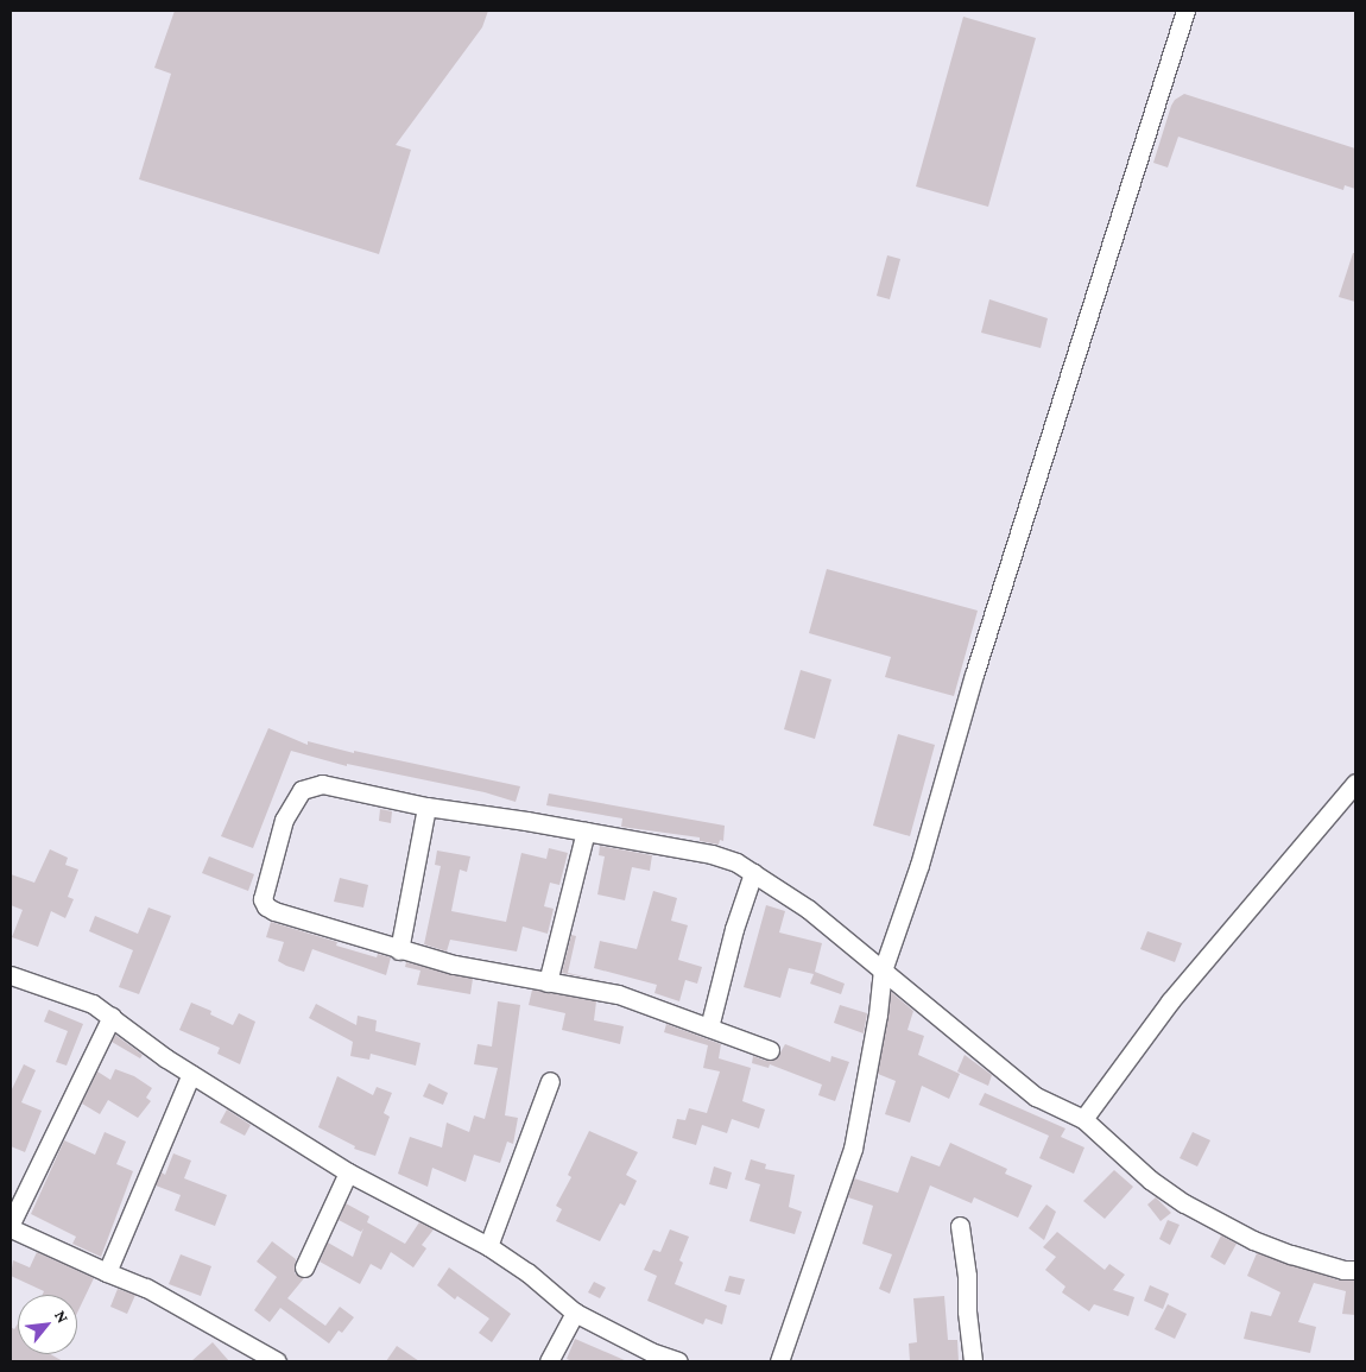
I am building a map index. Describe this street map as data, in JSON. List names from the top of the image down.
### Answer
{
  "north": "top right"
}
